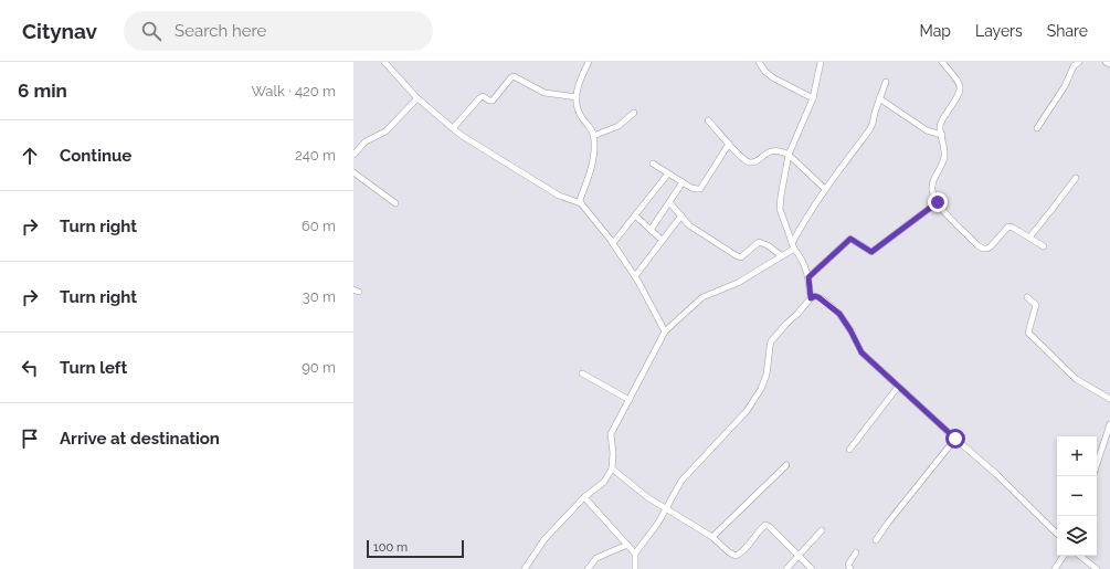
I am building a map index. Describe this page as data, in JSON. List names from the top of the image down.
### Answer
{
  "scale_bar": "100 m",
  "page": {
    "header": "Citynav",
    "search": "Search here",
    "nav": ["Map", "Layers", "Share"],
    "heading": ["6 min", "Walk · 420 m"],
    "list": [
      ["Continue", "240 m"],
      ["Turn right", "60 m"],
      ["Turn right", "30 m"],
      ["Turn left", "90 m"],
      "Arrive at destination"
    ],
    "map_buttons": ["+", "−"],
    "scale": "100 m"
  }
}
